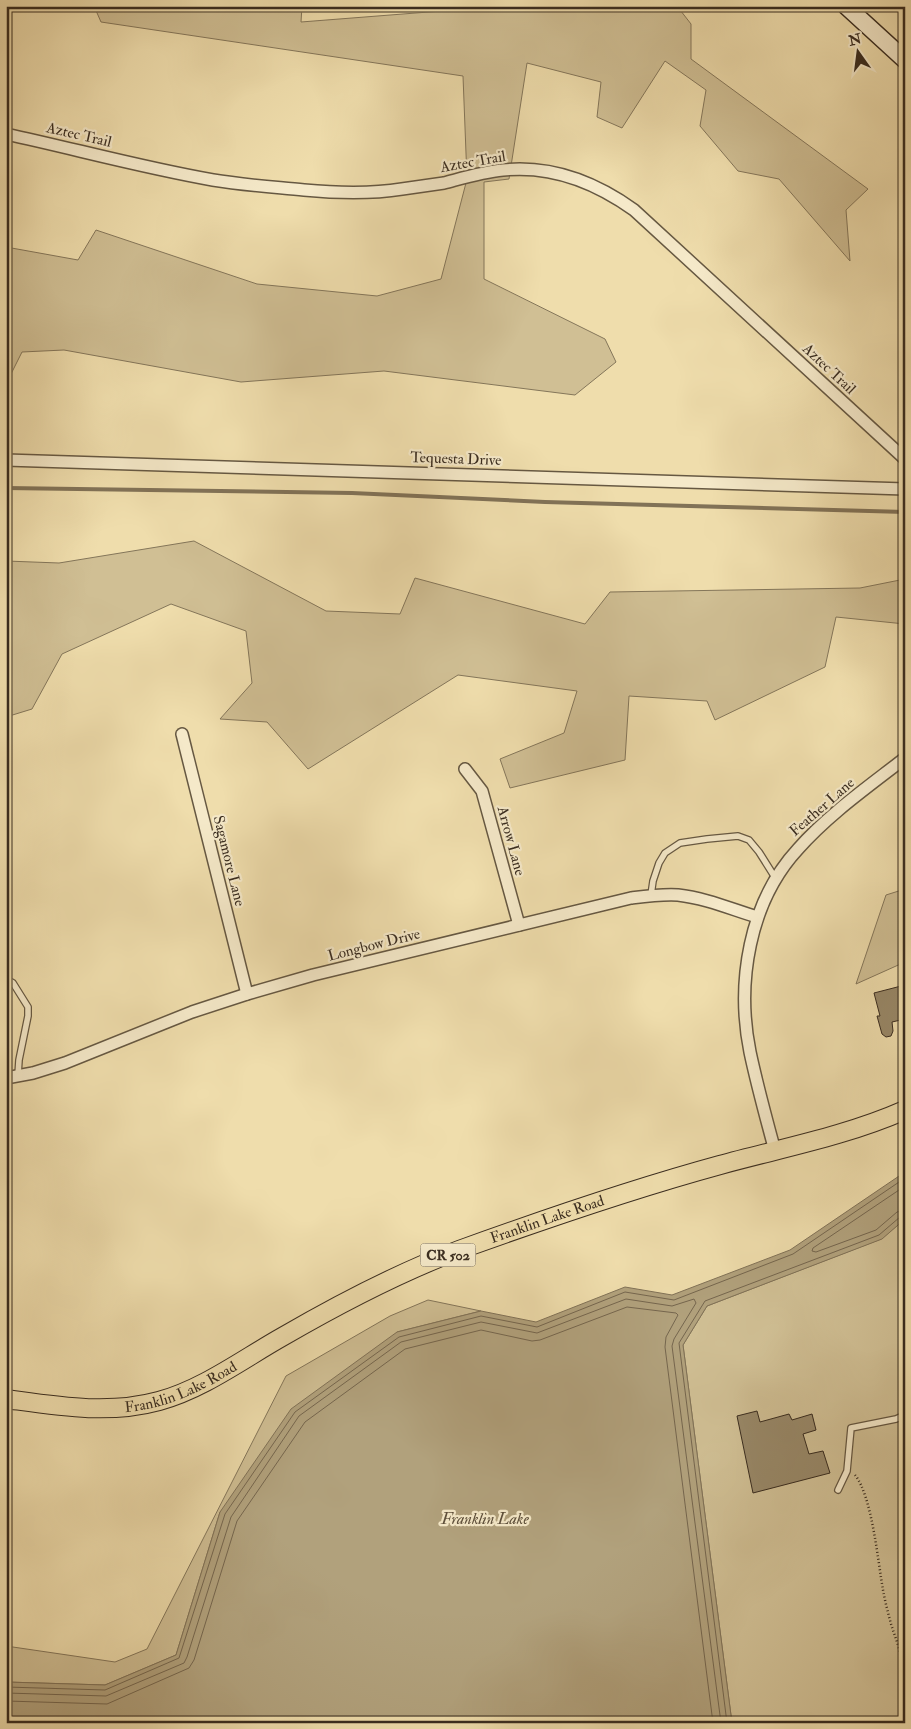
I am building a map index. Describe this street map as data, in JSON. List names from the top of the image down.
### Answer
{
  "streets": {
    "main road": ["Franklin Lake Road", "CR 502"],
    "street": [
      "Aztec Trail",
      "Tequesta Drive",
      "Feather Lane",
      "Arrow Lane",
      "Sagamore Lane",
      "Longbow Drive"
    ]
  },
  "crossings": [
    ["Feather Lane", "Longbow Drive"],
    ["Feather Lane", "Franklin Lake Road"],
    ["Arrow Lane", "Longbow Drive"],
    ["Sagamore Lane", "Longbow Drive"]
  ],
  "water": ["Franklin Lake"],
  "north": "top"
}
